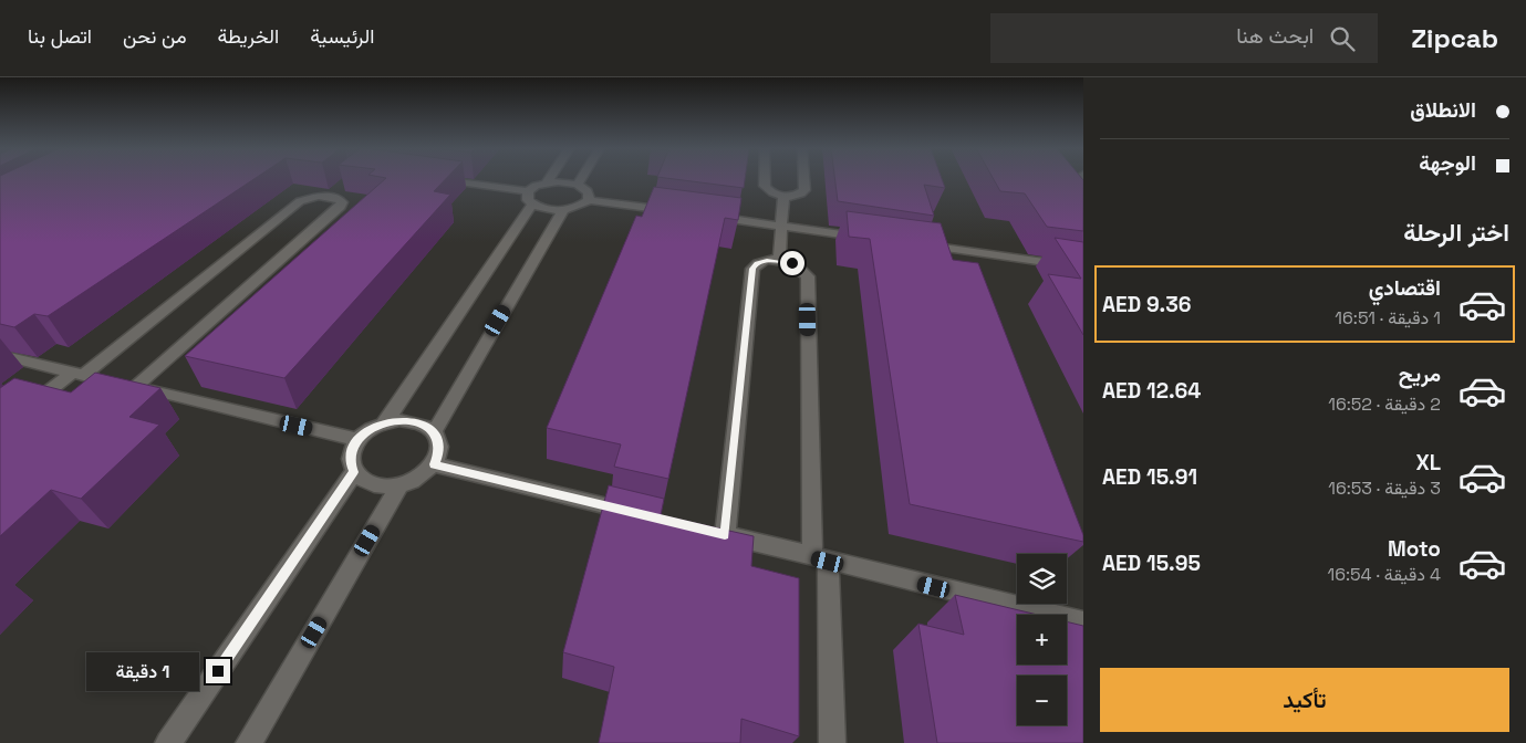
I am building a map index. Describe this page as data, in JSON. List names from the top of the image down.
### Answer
{
  "page": {
    "header": "Zipcab",
    "search": "ابحث هنا",
    "nav": [
      "الرئيسية",
      "الخريطة",
      "من نحن",
      "اتصل بنا"
    ],
    "banner": ["الانطلاق", "الوجهة"],
    "heading": "اختر الرحلة",
    "list": [
      {
        "name": "اقتصادي",
        "note": "1 دقيقة · 16:51",
        "value": "AED 9.36"
      },
      {
        "name": "مريح",
        "note": "2 دقيقة · 16:52",
        "value": "AED 12.64"
      },
      {
        "name": "XL",
        "note": "3 دقيقة · 16:53",
        "value": "AED 15.91"
      },
      {
        "name": "Moto",
        "note": "4 دقيقة · 16:54",
        "value": "AED 15.95"
      }
    ],
    "map_buttons": ["+", "−"],
    "bubble": "1 دقيقة",
    "buttons": "تأكيد"
  }
}
